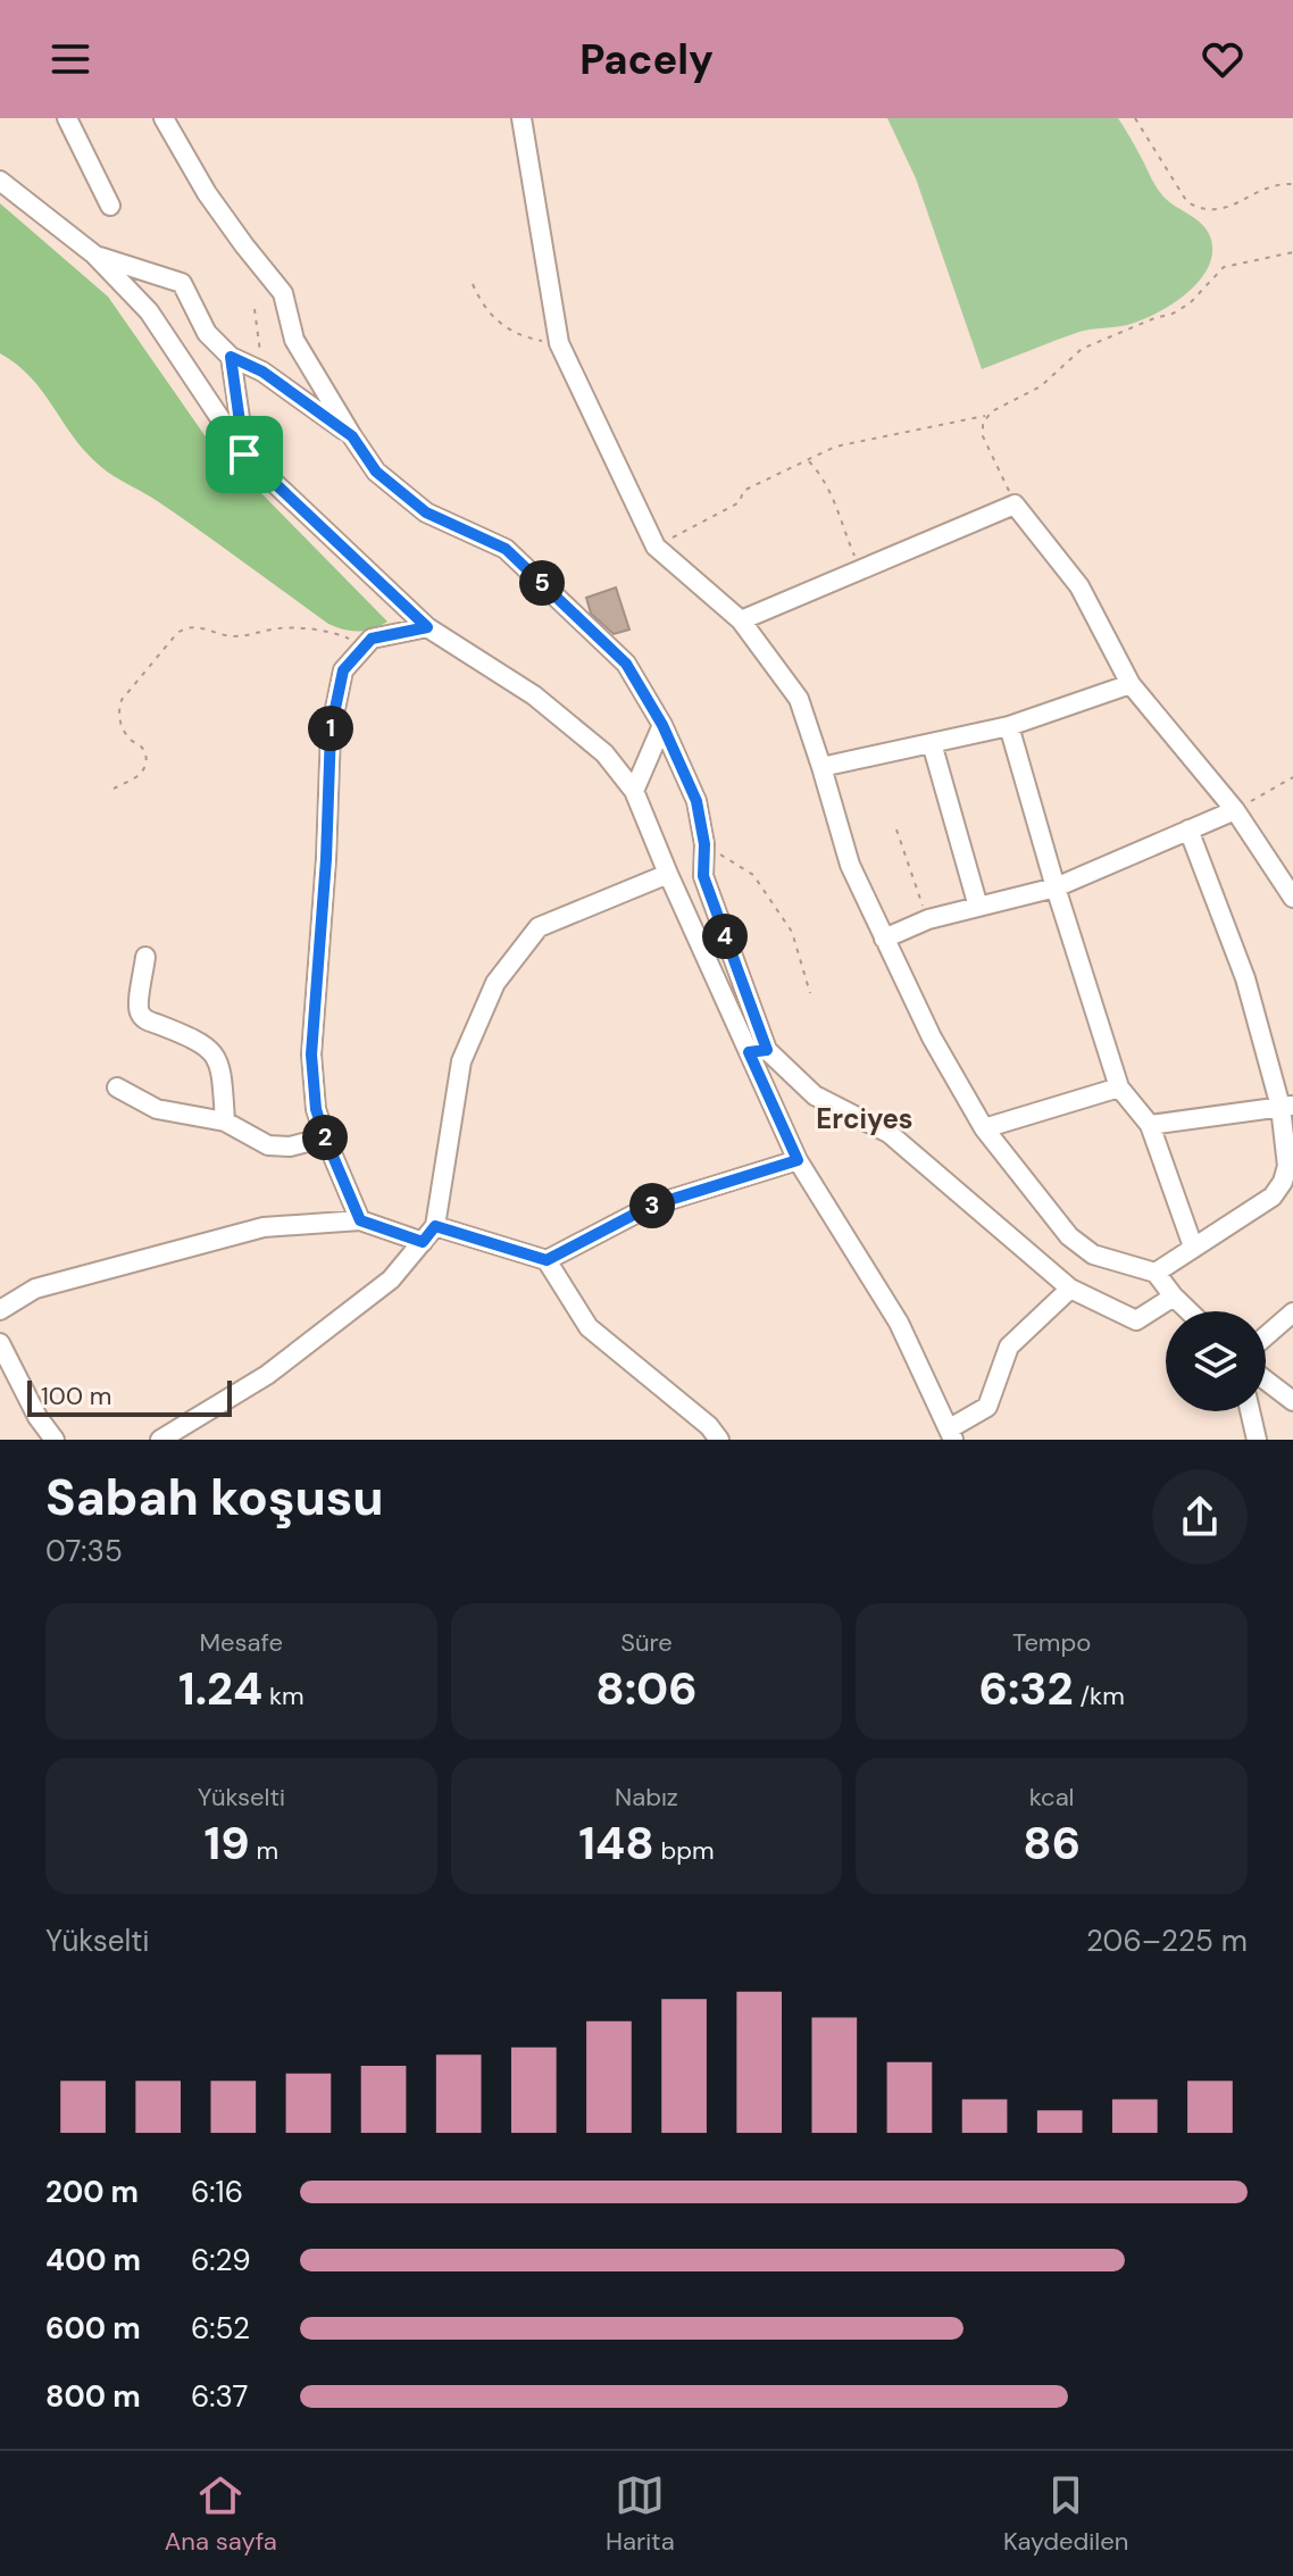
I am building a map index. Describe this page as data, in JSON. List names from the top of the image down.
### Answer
{
  "districts": ["Erciyes"],
  "scale_bar": "100 m",
  "page": {
    "header": "Pacely",
    "pins": [
      "5",
      "1",
      "4",
      "2",
      "3"
    ],
    "scale": "100 m",
    "heading": ["Sabah koşusu", "07:35"],
    "stats": [
      ["Mesafe", "1.24 km"],
      ["Süre", "8:06"],
      ["Tempo", "6:32 /km"],
      ["Yükselti", "19 m"],
      ["Nabız", "148 bpm"],
      ["kcal", "86"]
    ],
    "chart": ["Yükselti", "206–225 m"],
    "list": [
      {
        "name": "200 m",
        "note": "6:16"
      },
      {
        "name": "400 m",
        "note": "6:29"
      },
      {
        "name": "600 m",
        "note": "6:52"
      },
      {
        "name": "800 m",
        "note": "6:37"
      }
    ],
    "tabs": ["Ana sayfa", "Harita", "Kaydedilen"]
  }
}
